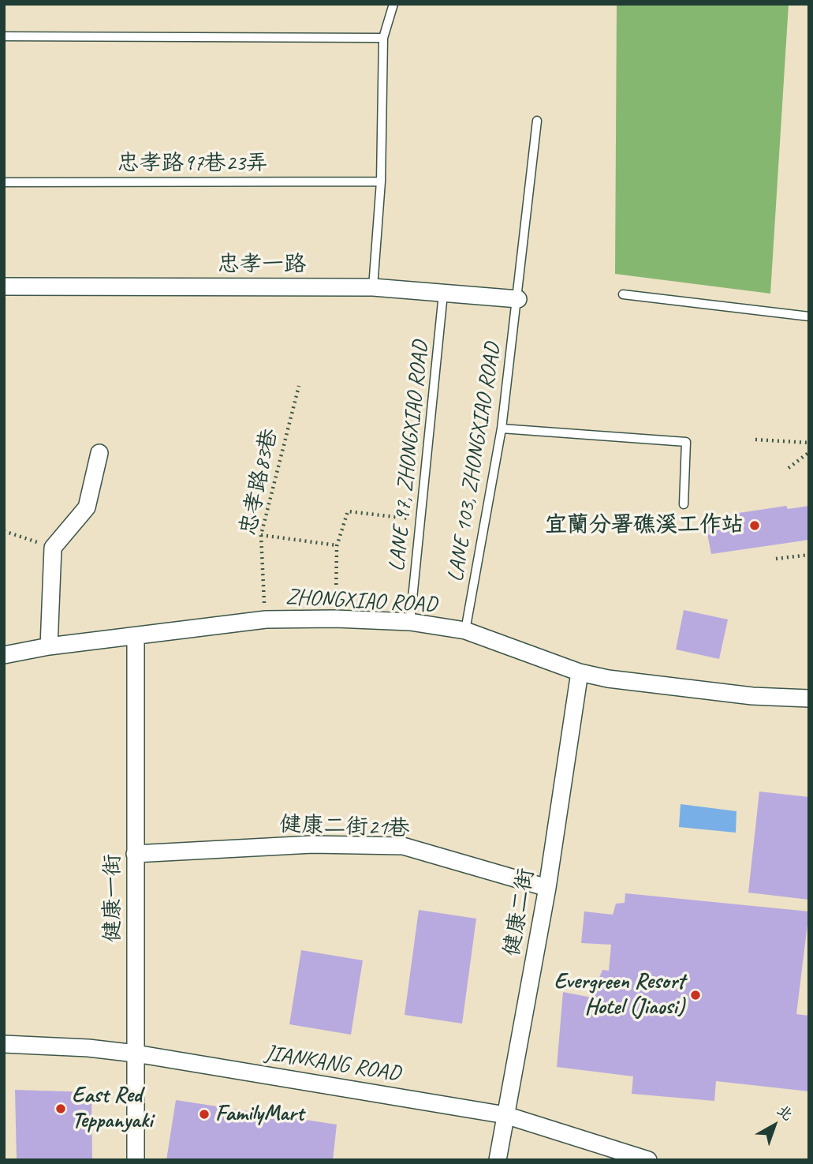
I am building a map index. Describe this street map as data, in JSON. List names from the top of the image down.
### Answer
{
  "streets": {
    "street": [
      "忠孝一路",
      "ZHONGXIAO ROAD",
      "健康二街21巷",
      "健康一街",
      "健康二街",
      "JIANKANG ROAD"
    ],
    "lane": ["忠孝路97巷23弄", "LANE 97, ZHONGXIAO ROAD", "LANE 103, ZHONGXIAO ROAD"],
    "path": ["忠孝路83巷"]
  },
  "crossings": [
    ["忠孝一路", "LANE 97, ZHONGXIAO ROAD"],
    ["忠孝一路", "LANE 103, ZHONGXIAO ROAD"],
    ["LANE 97, ZHONGXIAO ROAD", "ZHONGXIAO ROAD"],
    ["LANE 103, ZHONGXIAO ROAD", "ZHONGXIAO ROAD"],
    ["忠孝路83巷", "ZHONGXIAO ROAD"],
    ["ZHONGXIAO ROAD", "健康一街"],
    ["ZHONGXIAO ROAD", "健康二街"],
    ["健康二街21巷", "健康一街"],
    ["健康二街21巷", "健康二街"],
    ["健康一街", "JIANKANG ROAD"],
    ["健康二街", "JIANKANG ROAD"]
  ],
  "places": [
    "宜蘭分署礁溪工作站",
    "Evergreen Resort Hotel (Jiaosi)",
    "East Red Teppanyaki",
    "FamilyMart"
  ],
  "north": "top right"
}
